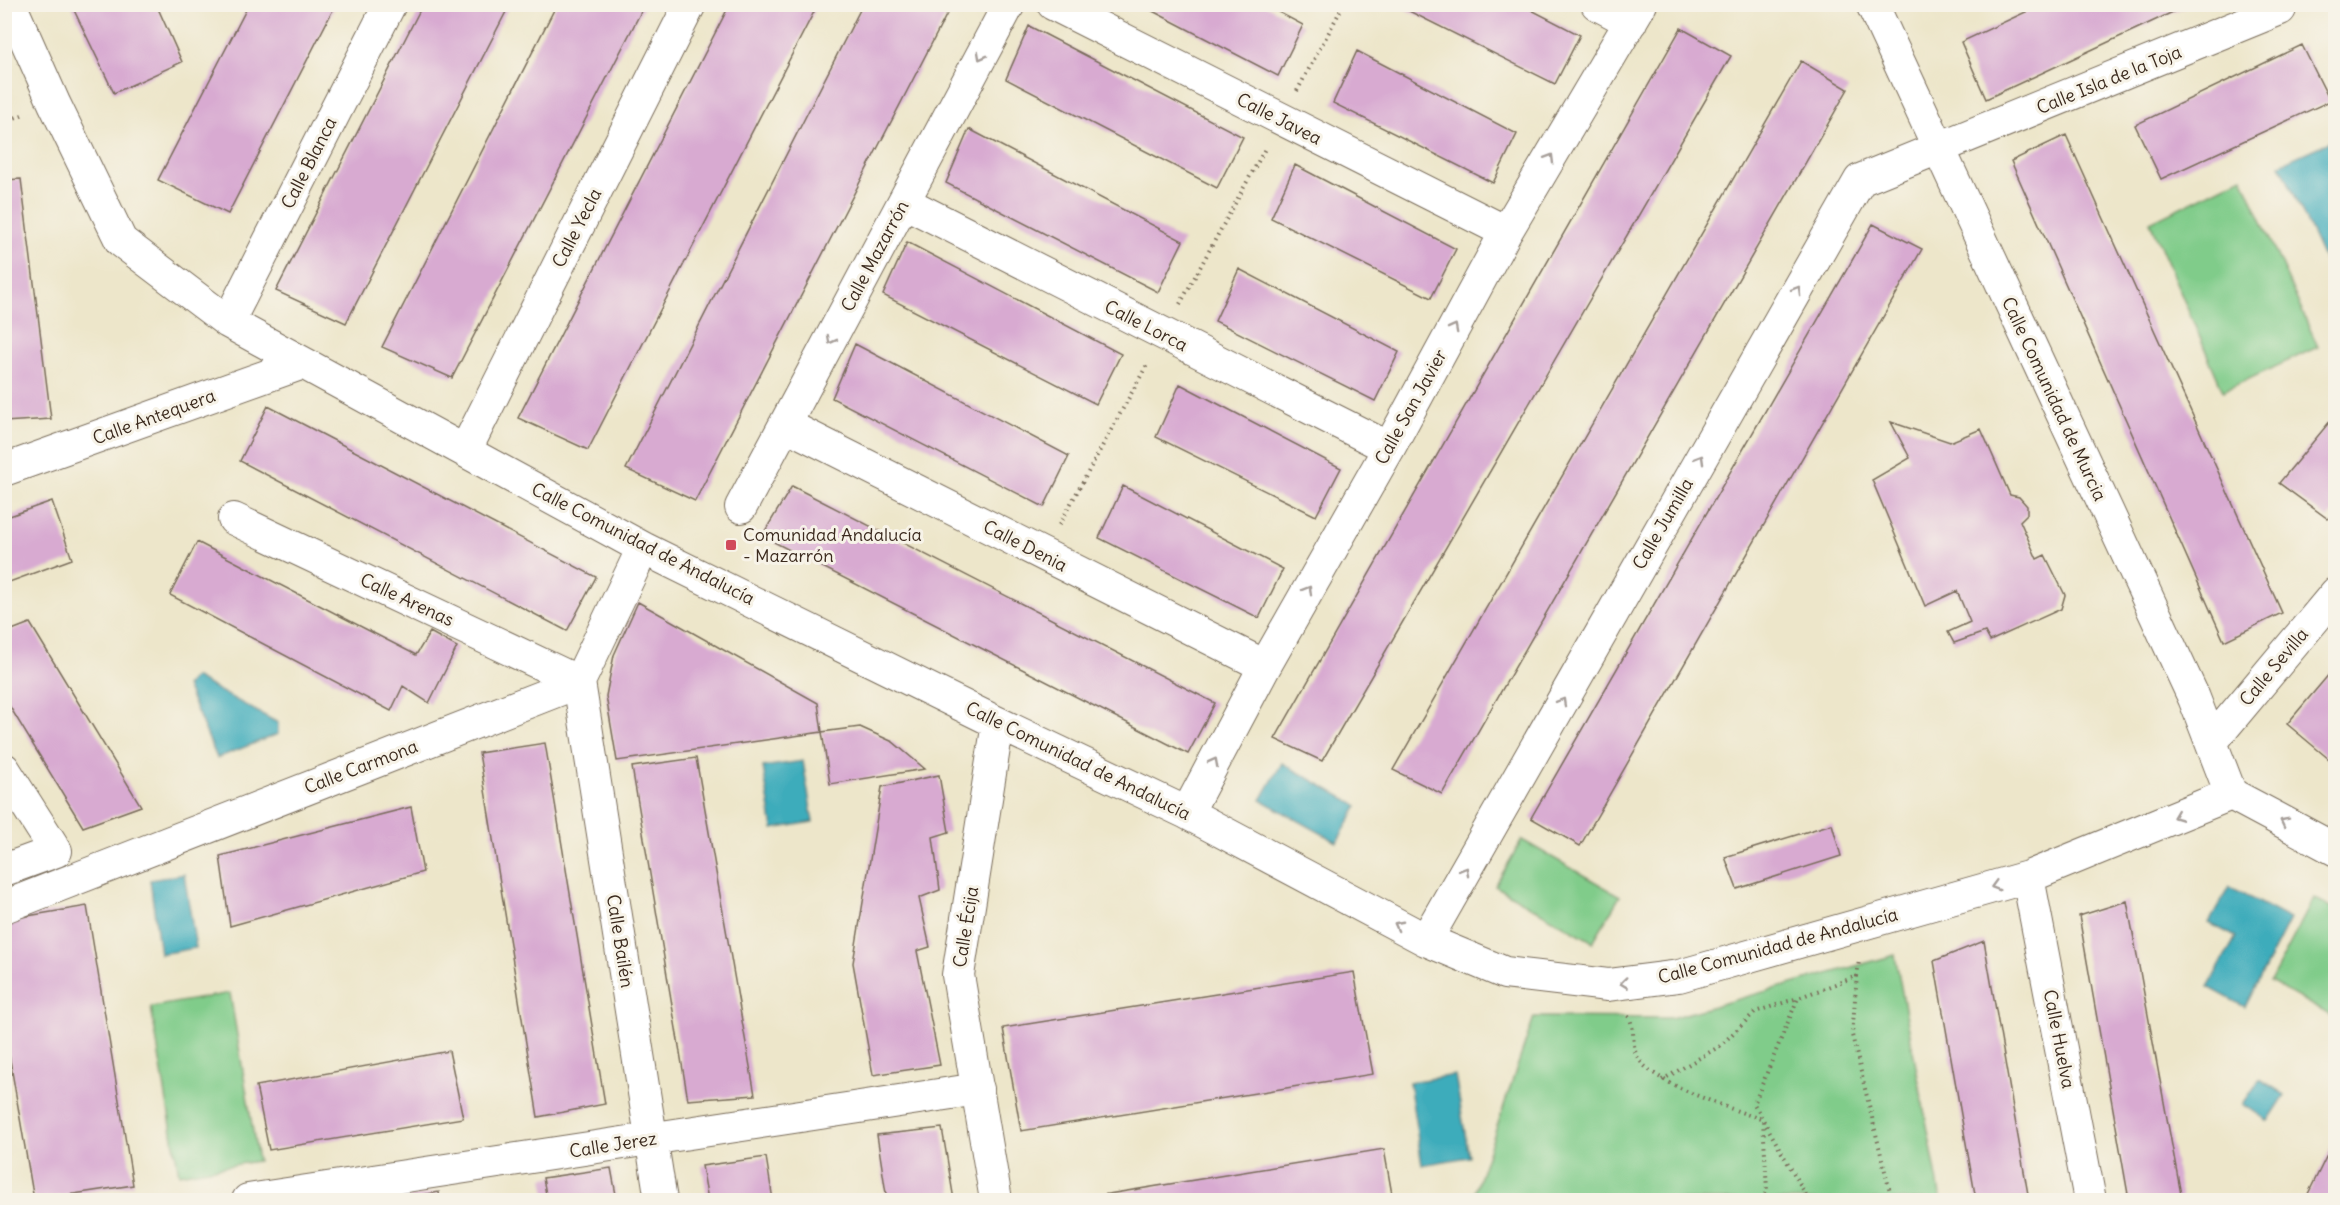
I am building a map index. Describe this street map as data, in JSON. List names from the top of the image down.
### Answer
{
  "streets": {
    "street": [
      "Calle Isla de la Toja",
      "Calle Javea",
      "Calle Blanca",
      "Calle Yecla",
      "Calle Mazarrón",
      "Calle Lorca",
      "Calle Comunidad de Murcia",
      "Calle San Javier",
      "Calle Antequera",
      "Calle Jumilla",
      "Calle Comunidad de Andalucía",
      "Calle Denia",
      "Calle Arenas",
      "Calle Sevilla",
      "Calle Carmona",
      "Calle Écija",
      "Calle Bailén",
      "Calle Huelva",
      "Calle Jerez"
    ]
  },
  "crossings": [
    ["Calle Isla de la Toja", "Calle Comunidad de Murcia"],
    ["Calle Isla de la Toja", "Calle Jumilla"],
    ["Calle Javea", "Calle San Javier"],
    ["Calle Blanca", "Calle Comunidad de Andalucía"],
    ["Calle Yecla", "Calle Comunidad de Andalucía"],
    ["Calle Mazarrón", "Calle Lorca"],
    ["Calle Mazarrón", "Calle Denia"],
    ["Calle Lorca", "Calle San Javier"],
    ["Calle Comunidad de Murcia", "Calle Jumilla"],
    ["Calle Comunidad de Murcia", "Calle Comunidad de Andalucía"],
    ["Calle Comunidad de Murcia", "Calle Sevilla"],
    ["Calle San Javier", "Calle Comunidad de Andalucía"],
    ["Calle San Javier", "Calle Denia"],
    ["Calle Antequera", "Calle Comunidad de Andalucía"],
    ["Calle Jumilla", "Calle Comunidad de Andalucía"],
    ["Calle Comunidad de Andalucía", "Calle Écija"],
    ["Calle Comunidad de Andalucía", "Calle Huelva"],
    ["Calle Arenas", "Calle Carmona"],
    ["Calle Arenas", "Calle Bailén"],
    ["Calle Carmona", "Calle Bailén"],
    ["Calle Écija", "Calle Jerez"],
    ["Calle Bailén", "Calle Jerez"]
  ],
  "one_way": ["Calle Mazarrón", "Calle San Javier", "Calle Jumilla"],
  "places": {
    "transit": ["Comunidad Andalucía - Mazarrón"]
  }
}
